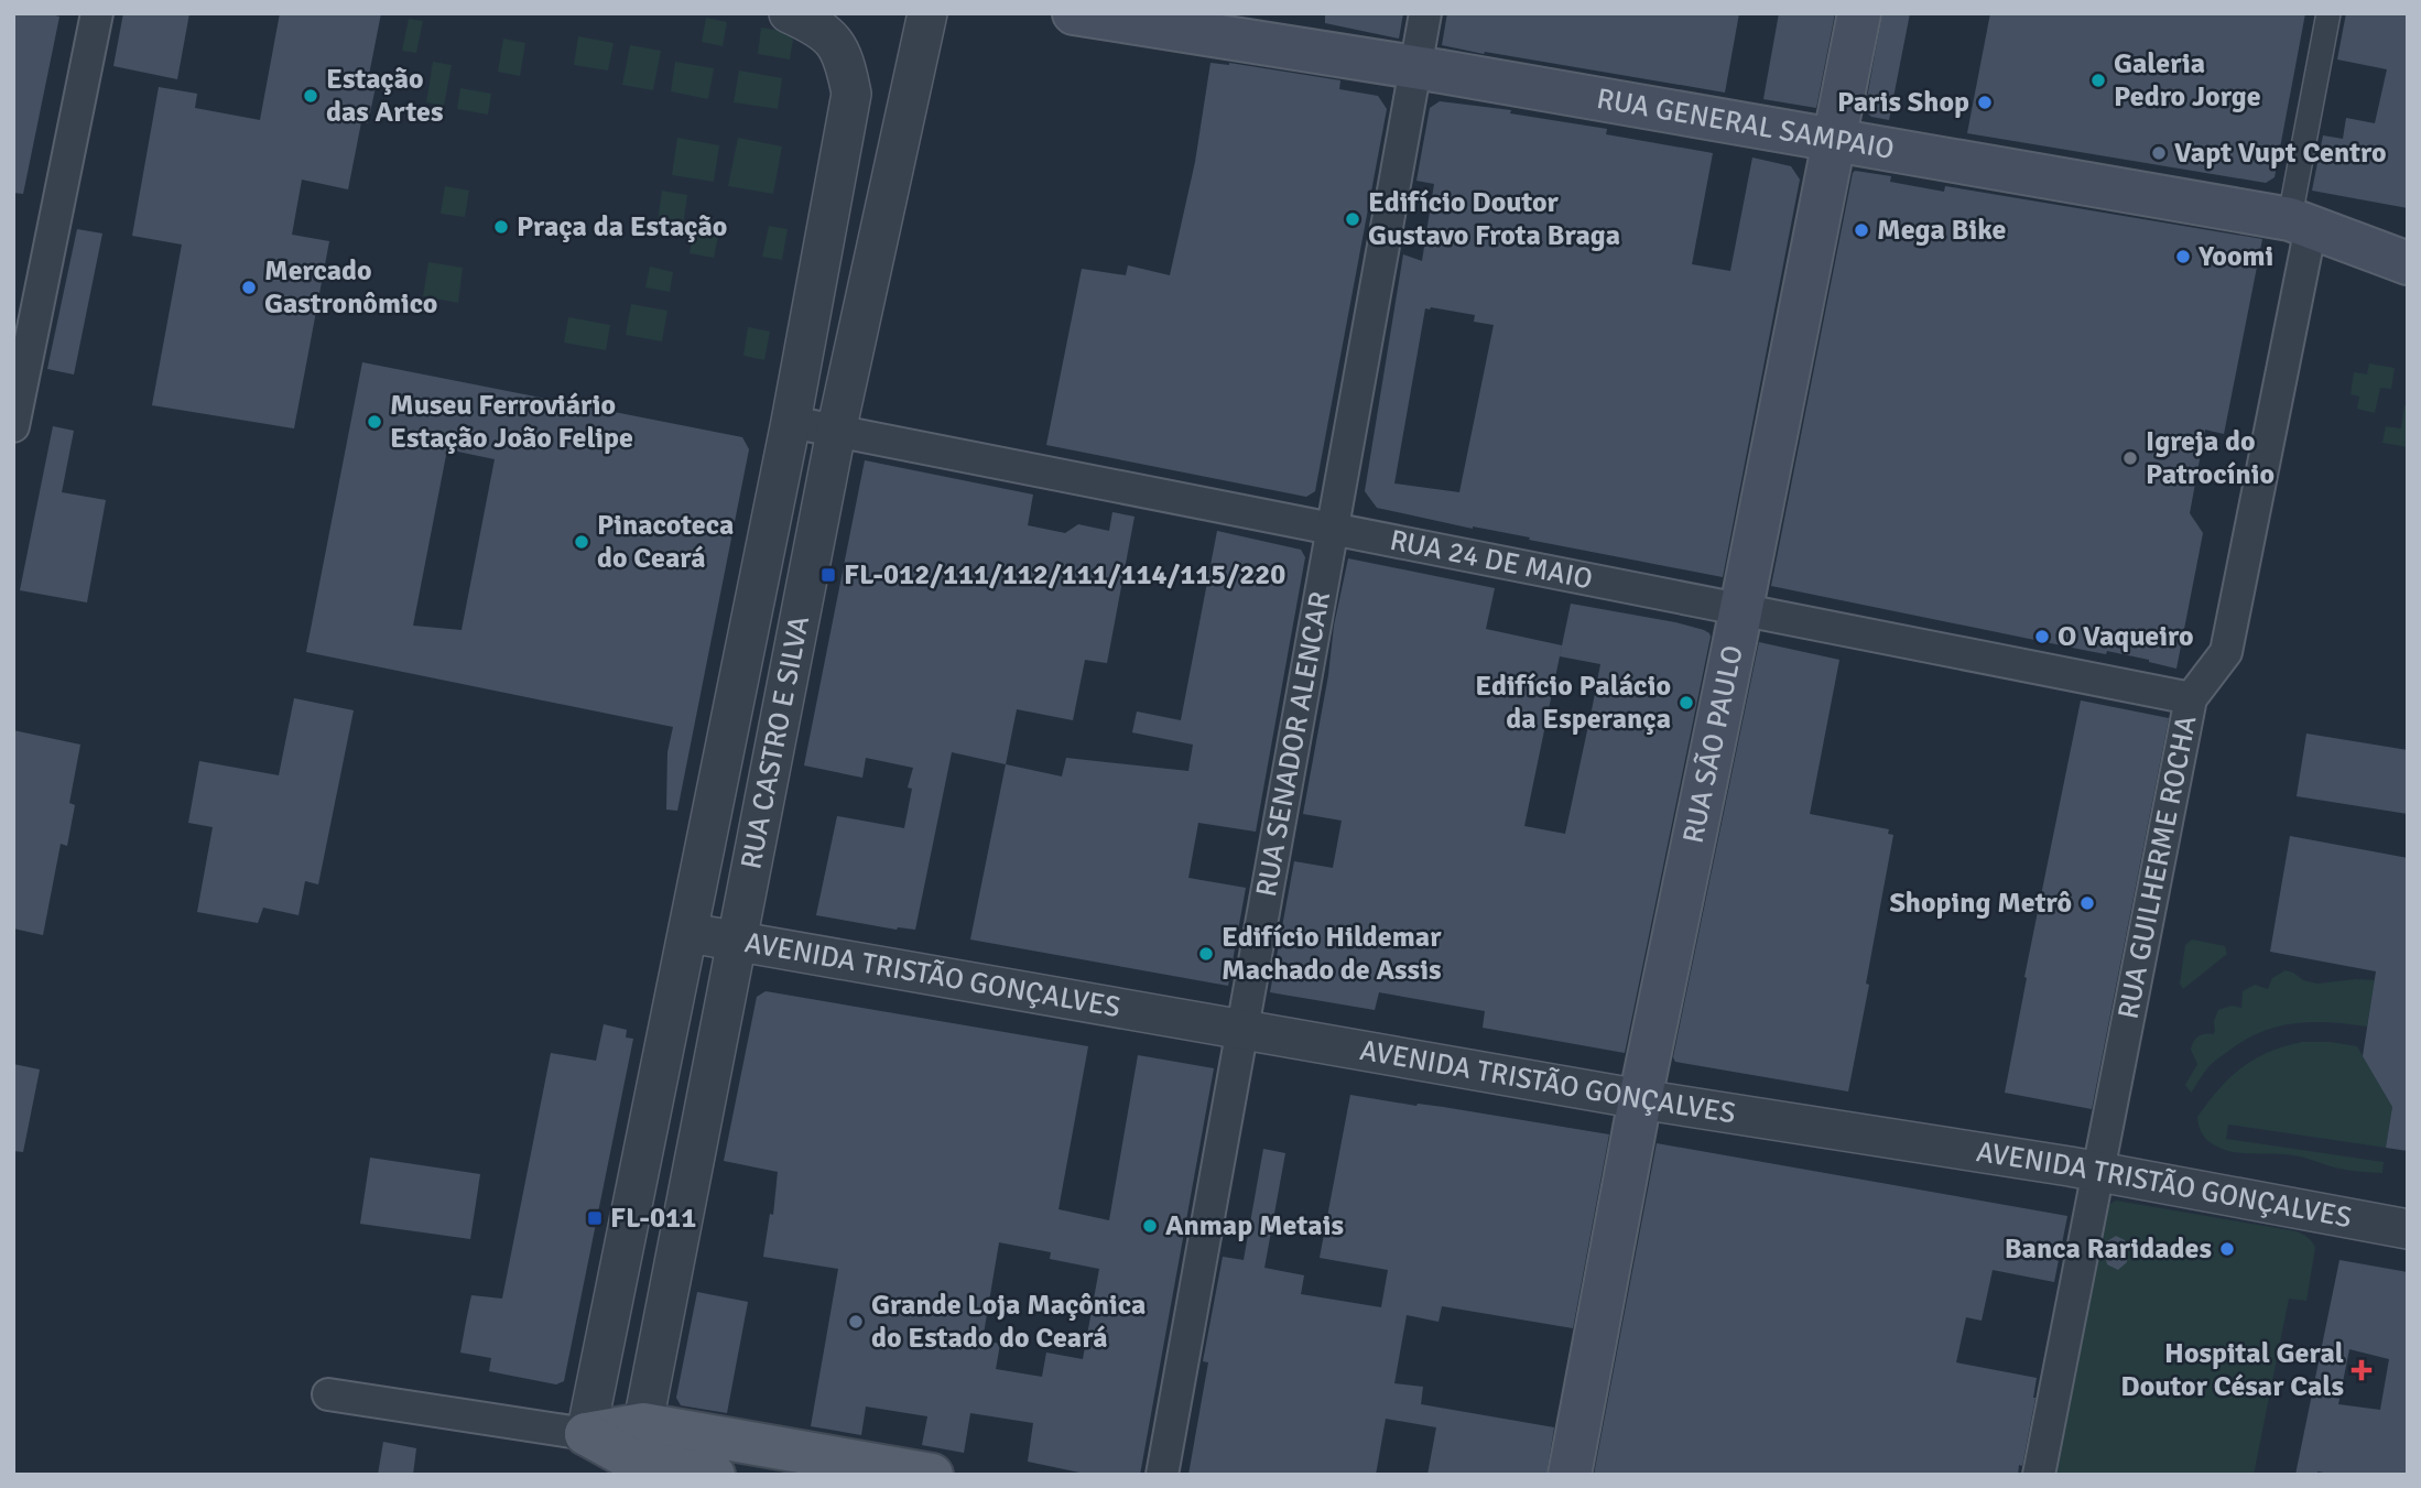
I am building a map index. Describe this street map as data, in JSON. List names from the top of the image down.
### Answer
{
  "streets": {
    "main road": ["RUA GENERAL SAMPAIO", "RUA SÃO PAULO"],
    "street": [
      "RUA 24 DE MAIO",
      "RUA CASTRO E SILVA",
      "RUA SENADOR ALENCAR",
      "RUA GUILHERME ROCHA",
      "AVENIDA TRISTÃO GONÇALVES"
    ]
  },
  "crossings": [
    ["RUA GENERAL SAMPAIO", "RUA SENADOR ALENCAR"],
    ["RUA GENERAL SAMPAIO", "RUA SÃO PAULO"],
    ["RUA GENERAL SAMPAIO", "RUA GUILHERME ROCHA"],
    ["RUA 24 DE MAIO", "RUA CASTRO E SILVA"],
    ["RUA 24 DE MAIO", "RUA SENADOR ALENCAR"],
    ["RUA 24 DE MAIO", "RUA SÃO PAULO"],
    ["RUA 24 DE MAIO", "RUA GUILHERME ROCHA"],
    ["RUA CASTRO E SILVA", "AVENIDA TRISTÃO GONÇALVES"],
    ["RUA SENADOR ALENCAR", "AVENIDA TRISTÃO GONÇALVES"],
    ["RUA SÃO PAULO", "AVENIDA TRISTÃO GONÇALVES"],
    ["RUA GUILHERME ROCHA", "AVENIDA TRISTÃO GONÇALVES"]
  ],
  "places": {
    "other": [
      "Galeria Pedro Jorge",
      "Estação das Artes",
      "Paris Shop",
      "Vapt Vupt Centro",
      "Edifício Doutor Gustavo Frota Braga",
      "Praça da Estação",
      "Mega Bike",
      "Yoomi",
      "Mercado Gastronômico",
      "Museu Ferroviário Estação João Felipe",
      "Igreja do Patrocínio",
      "Pinacoteca do Ceará",
      "O Vaqueiro",
      "Edifício Palácio da Esperança",
      "Shoping Metrô",
      "Edifício Hildemar Machado de Assis",
      "Anmap Metais",
      "Banca Raridades",
      "Grande Loja Maçônica do Estado do Ceará"
    ],
    "transit": ["FL-012/111/112/111/114/115/220", "FL-011"],
    "health": ["Hospital Geral Doutor César Cals"]
  }
}
